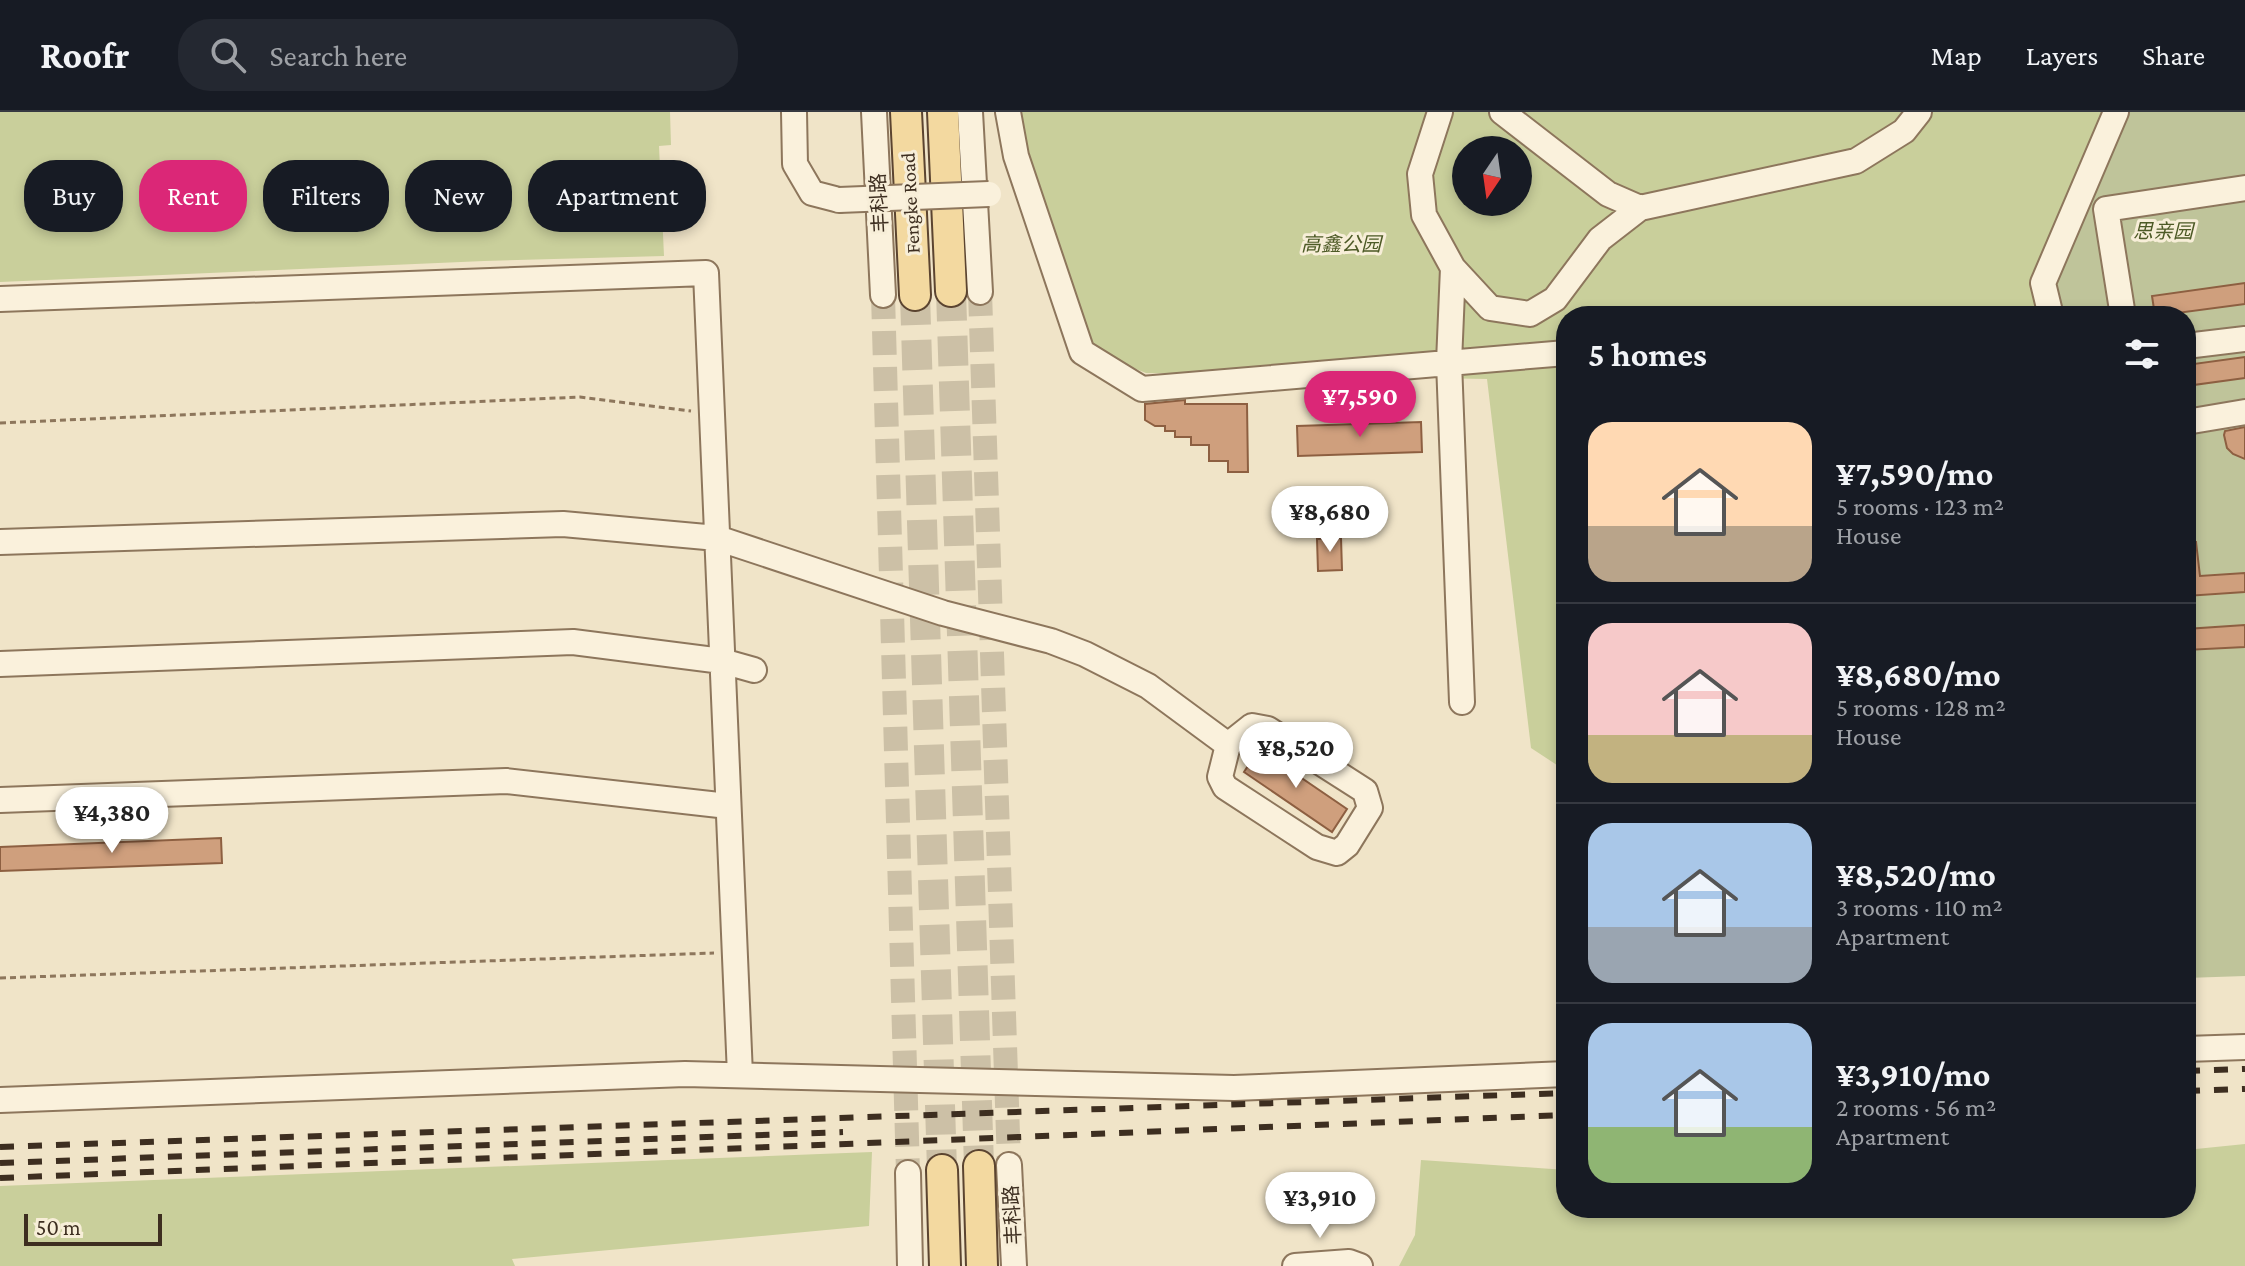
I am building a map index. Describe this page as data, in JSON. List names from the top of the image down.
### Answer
{
  "streets": {
    "main road": ["Fengke Road"],
    "street": ["丰科路"]
  },
  "parks": ["思亲园", "高鑫公园"],
  "scale_bar": "50 m",
  "north": "bottom",
  "page": {
    "header": "Roofr",
    "search": "Search here",
    "nav": ["Map", "Layers", "Share"],
    "chip": [
      "Buy",
      "Rent",
      "Filters",
      "New",
      "Apartment"
    ],
    "heading": "5 homes",
    "price": [
      "¥7,590",
      "¥8,680",
      "¥8,520",
      "¥4,380",
      "¥3,910"
    ],
    "list": [
      {
        "name": "¥7,590/mo",
        "note": "5 rooms · 123 m² · House"
      },
      {
        "name": "¥8,680/mo",
        "note": "5 rooms · 128 m² · House"
      },
      {
        "name": "¥8,520/mo",
        "note": "3 rooms · 110 m² · Apartment"
      },
      {
        "name": "¥3,910/mo",
        "note": "2 rooms · 56 m² · Apartment"
      }
    ],
    "scale": "50 m"
  }
}
